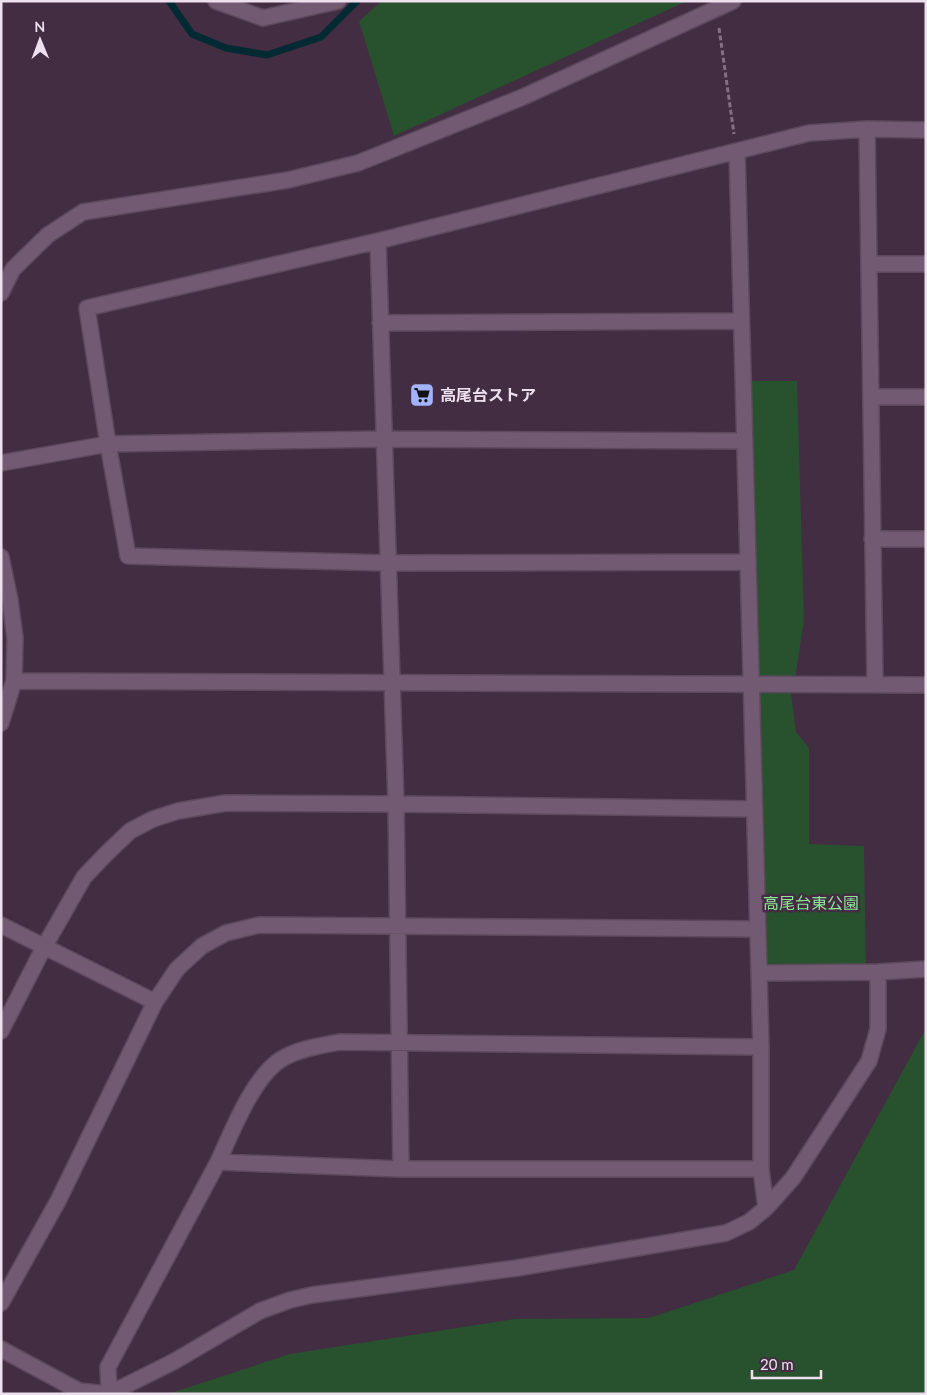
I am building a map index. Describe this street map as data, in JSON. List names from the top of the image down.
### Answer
{
  "parks": ["高尾台東公園"],
  "places": {
    "supermarket": ["高尾台ストア"]
  },
  "scale_bar": "20 m",
  "north": "top"
}
